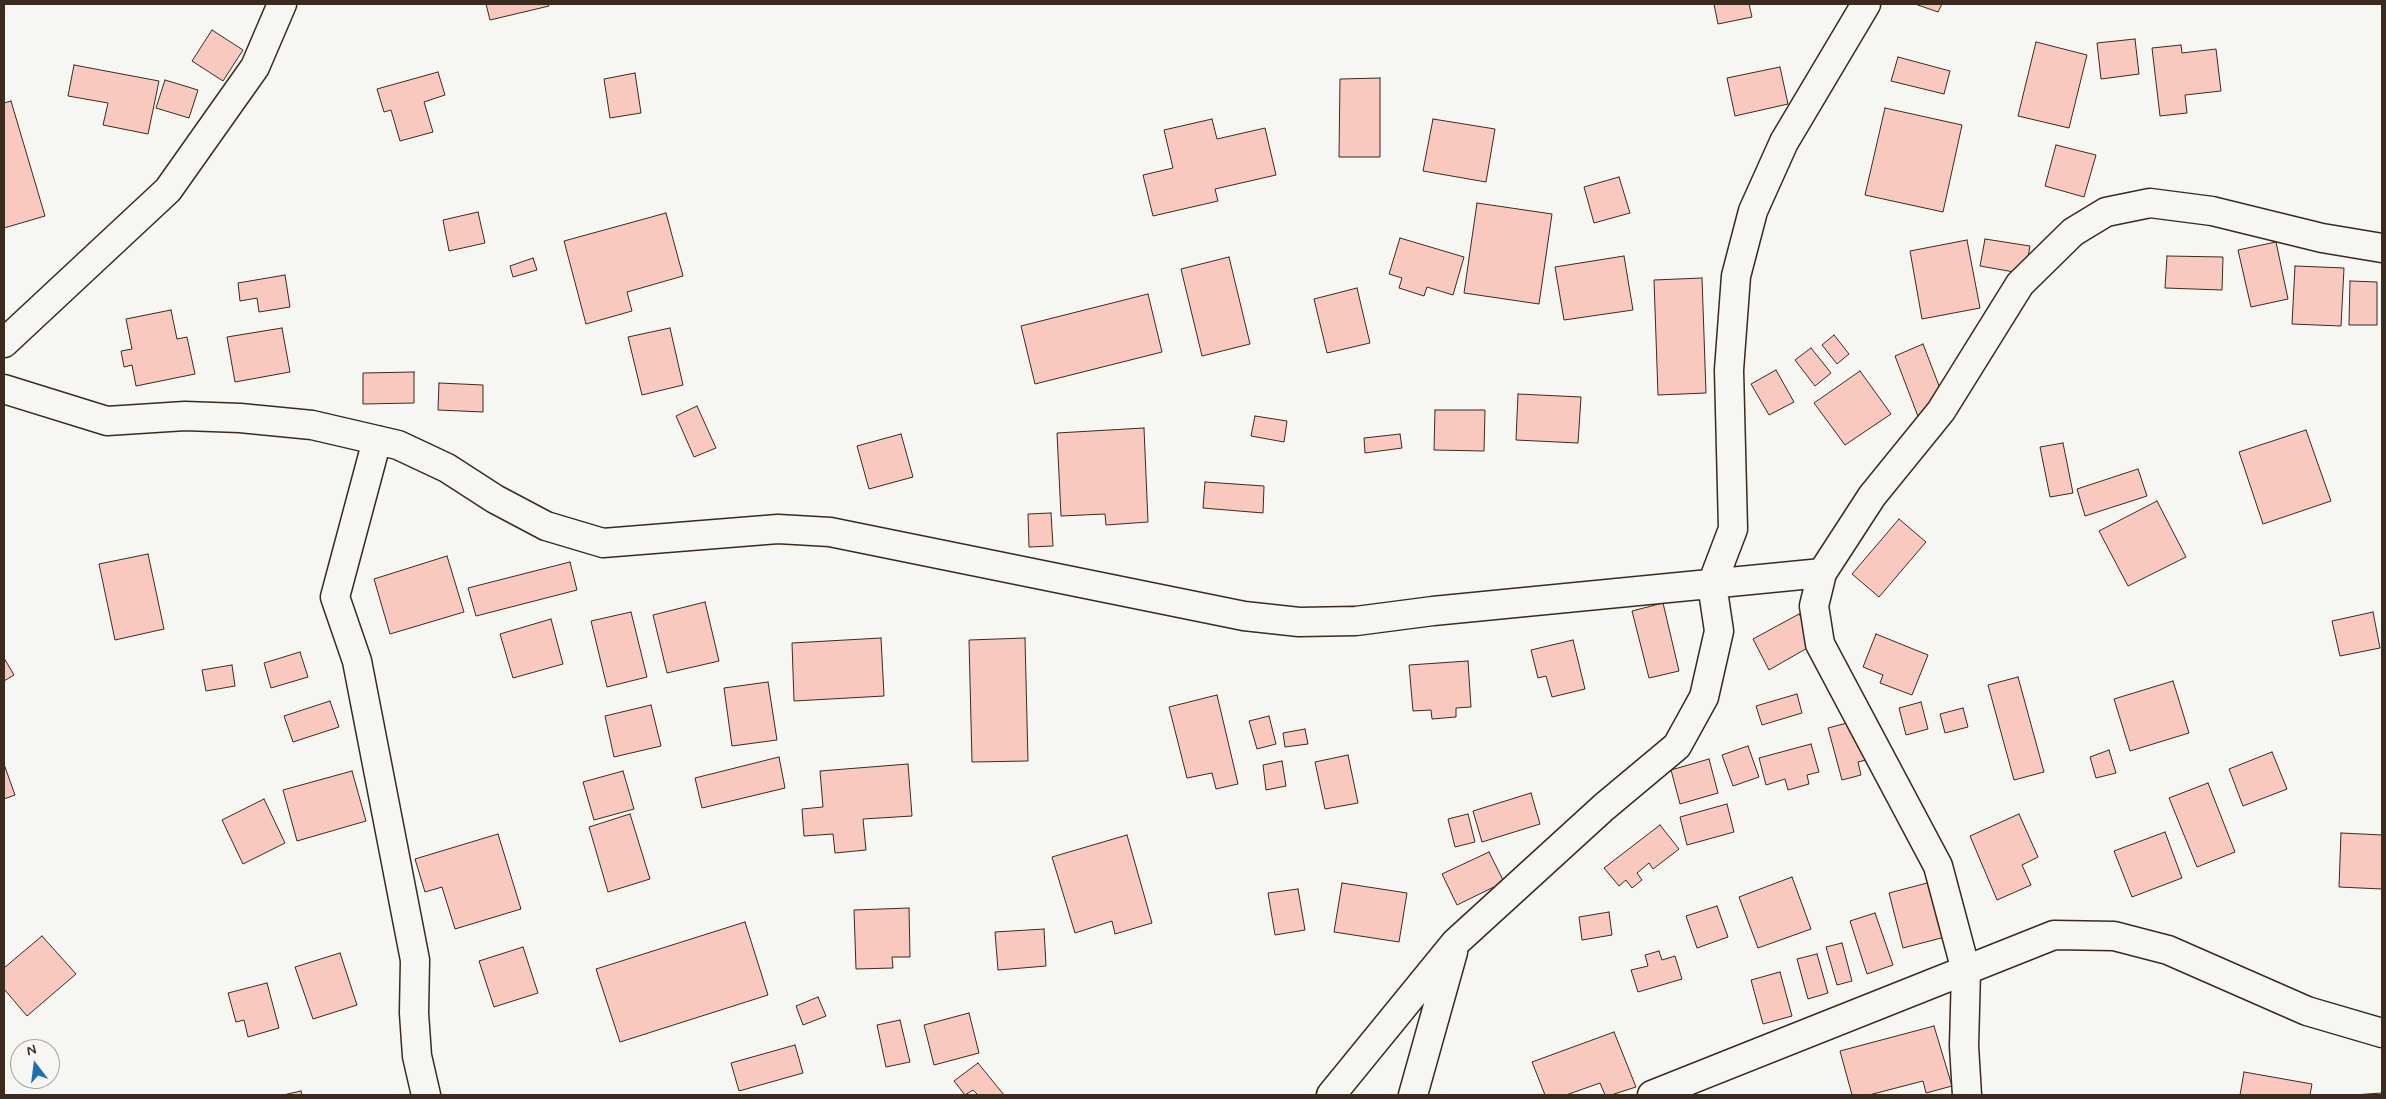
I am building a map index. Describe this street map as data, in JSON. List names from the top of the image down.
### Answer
{
  "north": "top"
}
